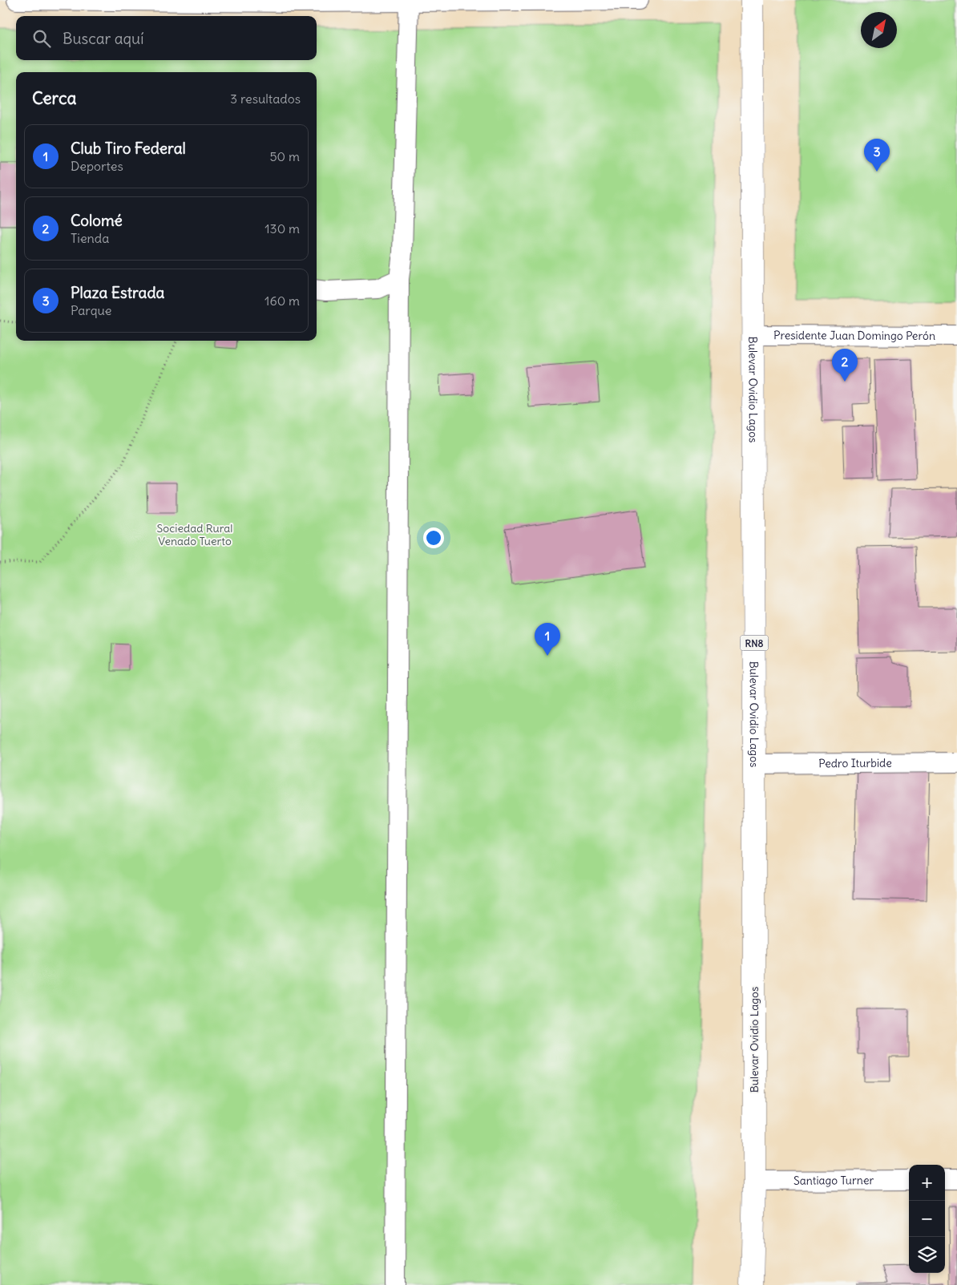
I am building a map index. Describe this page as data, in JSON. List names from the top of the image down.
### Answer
{
  "streets": {
    "highway": ["Bulevar Ovidio Lagos", "RN8"],
    "street": ["Presidente Juan Domingo Perón", "Pedro Iturbide", "Santiago Turner"]
  },
  "crossings": [
    ["Presidente Juan Domingo Perón", "Bulevar Ovidio Lagos"],
    ["Bulevar Ovidio Lagos", "Pedro Iturbide"],
    ["Bulevar Ovidio Lagos", "Santiago Turner"]
  ],
  "parks": ["Sociedad Rural Venado Tuerto"],
  "north": "top right",
  "page": {
    "search": "Buscar aquí",
    "heading": ["Cerca", "3 resultados"],
    "list": [
      {
        "mark": "1",
        "name": "Club Tiro Federal",
        "note": "Deportes",
        "value": "50 m"
      },
      {
        "mark": "2",
        "name": "Colomé",
        "note": "Tienda",
        "value": "130 m"
      },
      {
        "mark": "3",
        "name": "Plaza Estrada",
        "note": "Parque",
        "value": "160 m"
      }
    ],
    "pins": ["3", "2", "1"],
    "map_buttons": ["+", "−"]
  }
}
